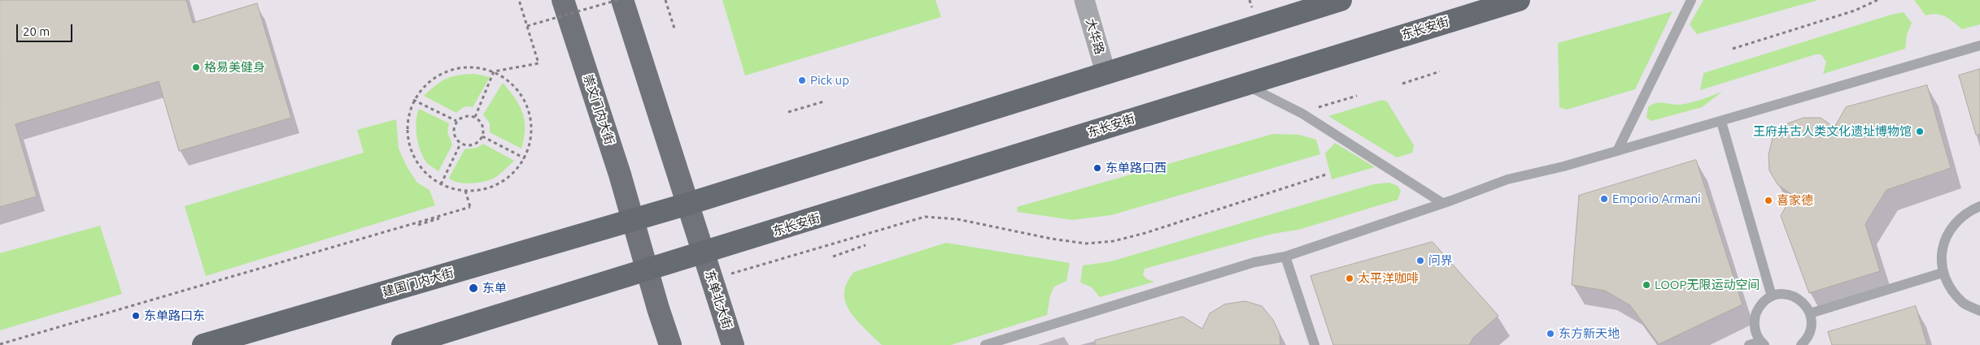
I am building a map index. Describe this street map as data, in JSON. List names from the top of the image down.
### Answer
{
  "streets": {
    "highway": ["东长安街", "建国门内大街"],
    "main road": ["崇文门内大街", "东单北大街"],
    "street": ["大华路"]
  },
  "crossings": [
    ["东长安街", "崇文门内大街"],
    ["东长安街", "东单北大街"],
    ["崇文门内大街", "建国门内大街"],
    ["建国门内大街", "东单北大街"]
  ],
  "places": [
    "格易美健身",
    "Pick up",
    "王府井古人类文化遗址博物馆",
    "东单路口西",
    "Emporio Armani",
    "喜家德",
    "问界",
    "太平洋咖啡",
    "LOOP无限运动空间",
    "东单",
    "东单路口东",
    "东方新天地"
  ],
  "scale_bar": "20 m"
}
